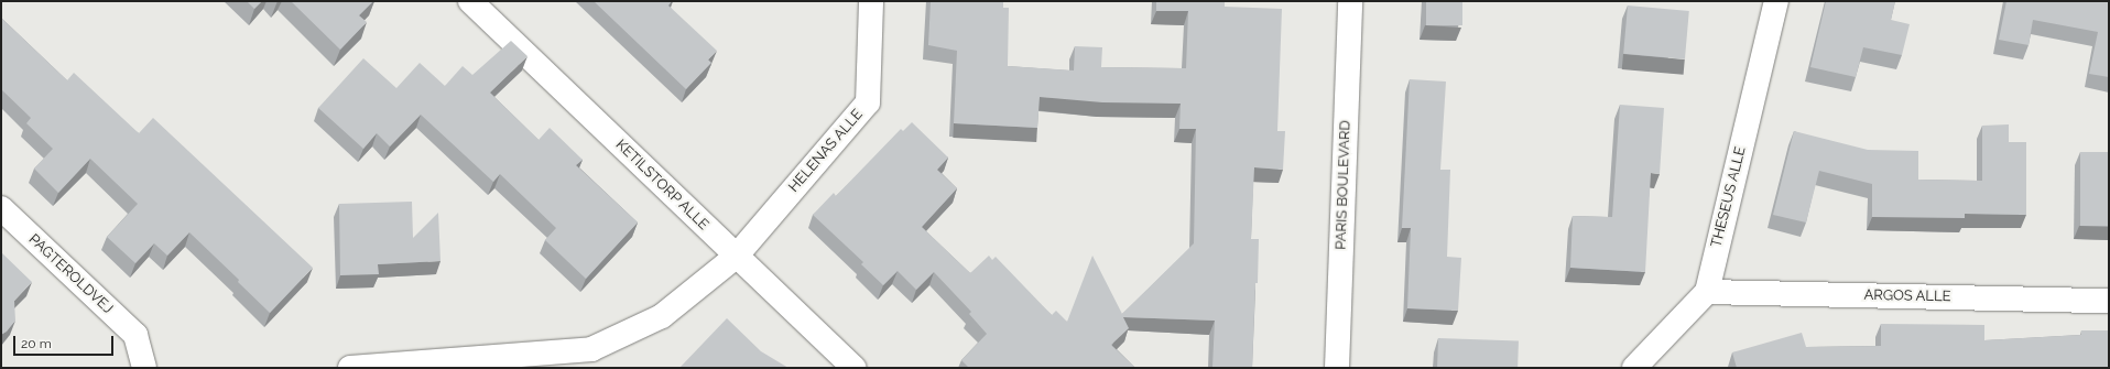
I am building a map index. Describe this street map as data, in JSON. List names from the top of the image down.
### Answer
{
  "streets": {
    "street": [
      "HELENAS ALLE",
      "KETILSTORP ALLE",
      "PARIS BOULEVARD",
      "THESEUS ALLE",
      "PAGTEROLDVEJ",
      "ARGOS ALLE"
    ]
  },
  "crossings": [
    ["HELENAS ALLE", "KETILSTORP ALLE"],
    ["THESEUS ALLE", "ARGOS ALLE"]
  ],
  "scale_bar": "20 m"
}
